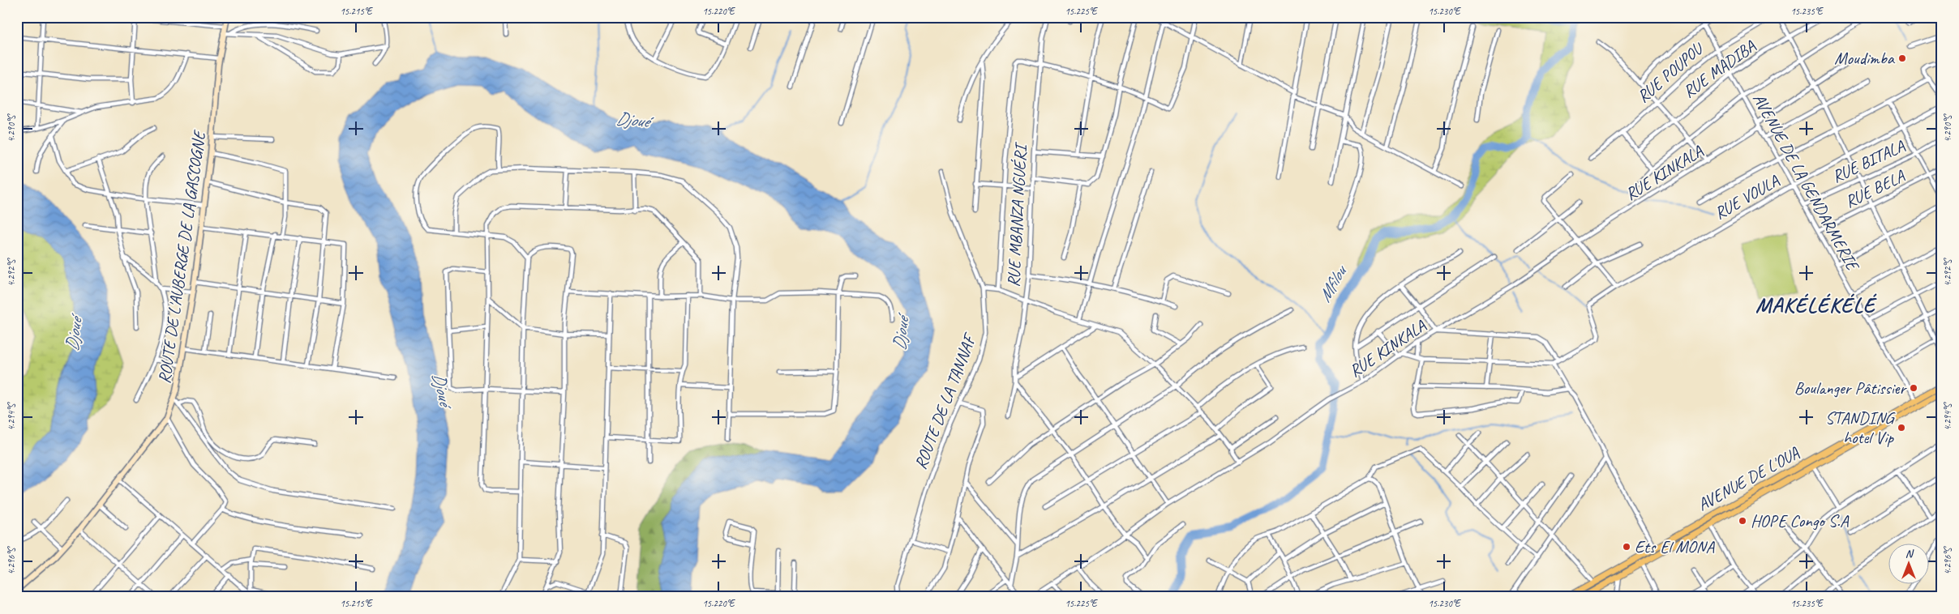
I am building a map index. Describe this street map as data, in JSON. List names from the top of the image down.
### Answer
{
  "streets": {
    "main road": ["AVENUE DE L'OUA"],
    "street": [
      "RUE MADIBA",
      "RUE POUPOU",
      "RUE BITALA",
      "RUE KINKALA",
      "AVENUE DE LA GENDARMERIE",
      "RUE BELA",
      "RUE VOULA",
      "RUE MBANZA NGUÉRI",
      "ROUTE DE L'AUBERGE DE LA GASCOGNE",
      "ROUTE DE LA TANNAF"
    ]
  },
  "crossings": [
    ["RUE MADIBA", "AVENUE DE LA GENDARMERIE"],
    ["RUE POUPOU", "AVENUE DE LA GENDARMERIE"],
    ["RUE BITALA", "AVENUE DE LA GENDARMERIE"],
    ["RUE KINKALA", "AVENUE DE LA GENDARMERIE"],
    ["AVENUE DE LA GENDARMERIE", "RUE BELA"],
    ["AVENUE DE LA GENDARMERIE", "RUE VOULA"],
    ["AVENUE DE LA GENDARMERIE", "AVENUE DE L'OUA"]
  ],
  "districts": ["MAKÉLÉKÉLÉ"],
  "water": ["Djoué", "Mfilou"],
  "places": [
    "Moudimba",
    "Boulanger Pâtissier",
    "STANDING hotel Vip",
    "HOPE Congo S.A",
    "Ets El MONA"
  ],
  "north": "top",
  "coordinates": [
    "15.215°E",
    "15.220°E",
    "15.225°E",
    "15.230°E",
    "15.235°E",
    "4.290°S",
    "4.292°S",
    "4.294°S",
    "4.296°S"
  ]
}
